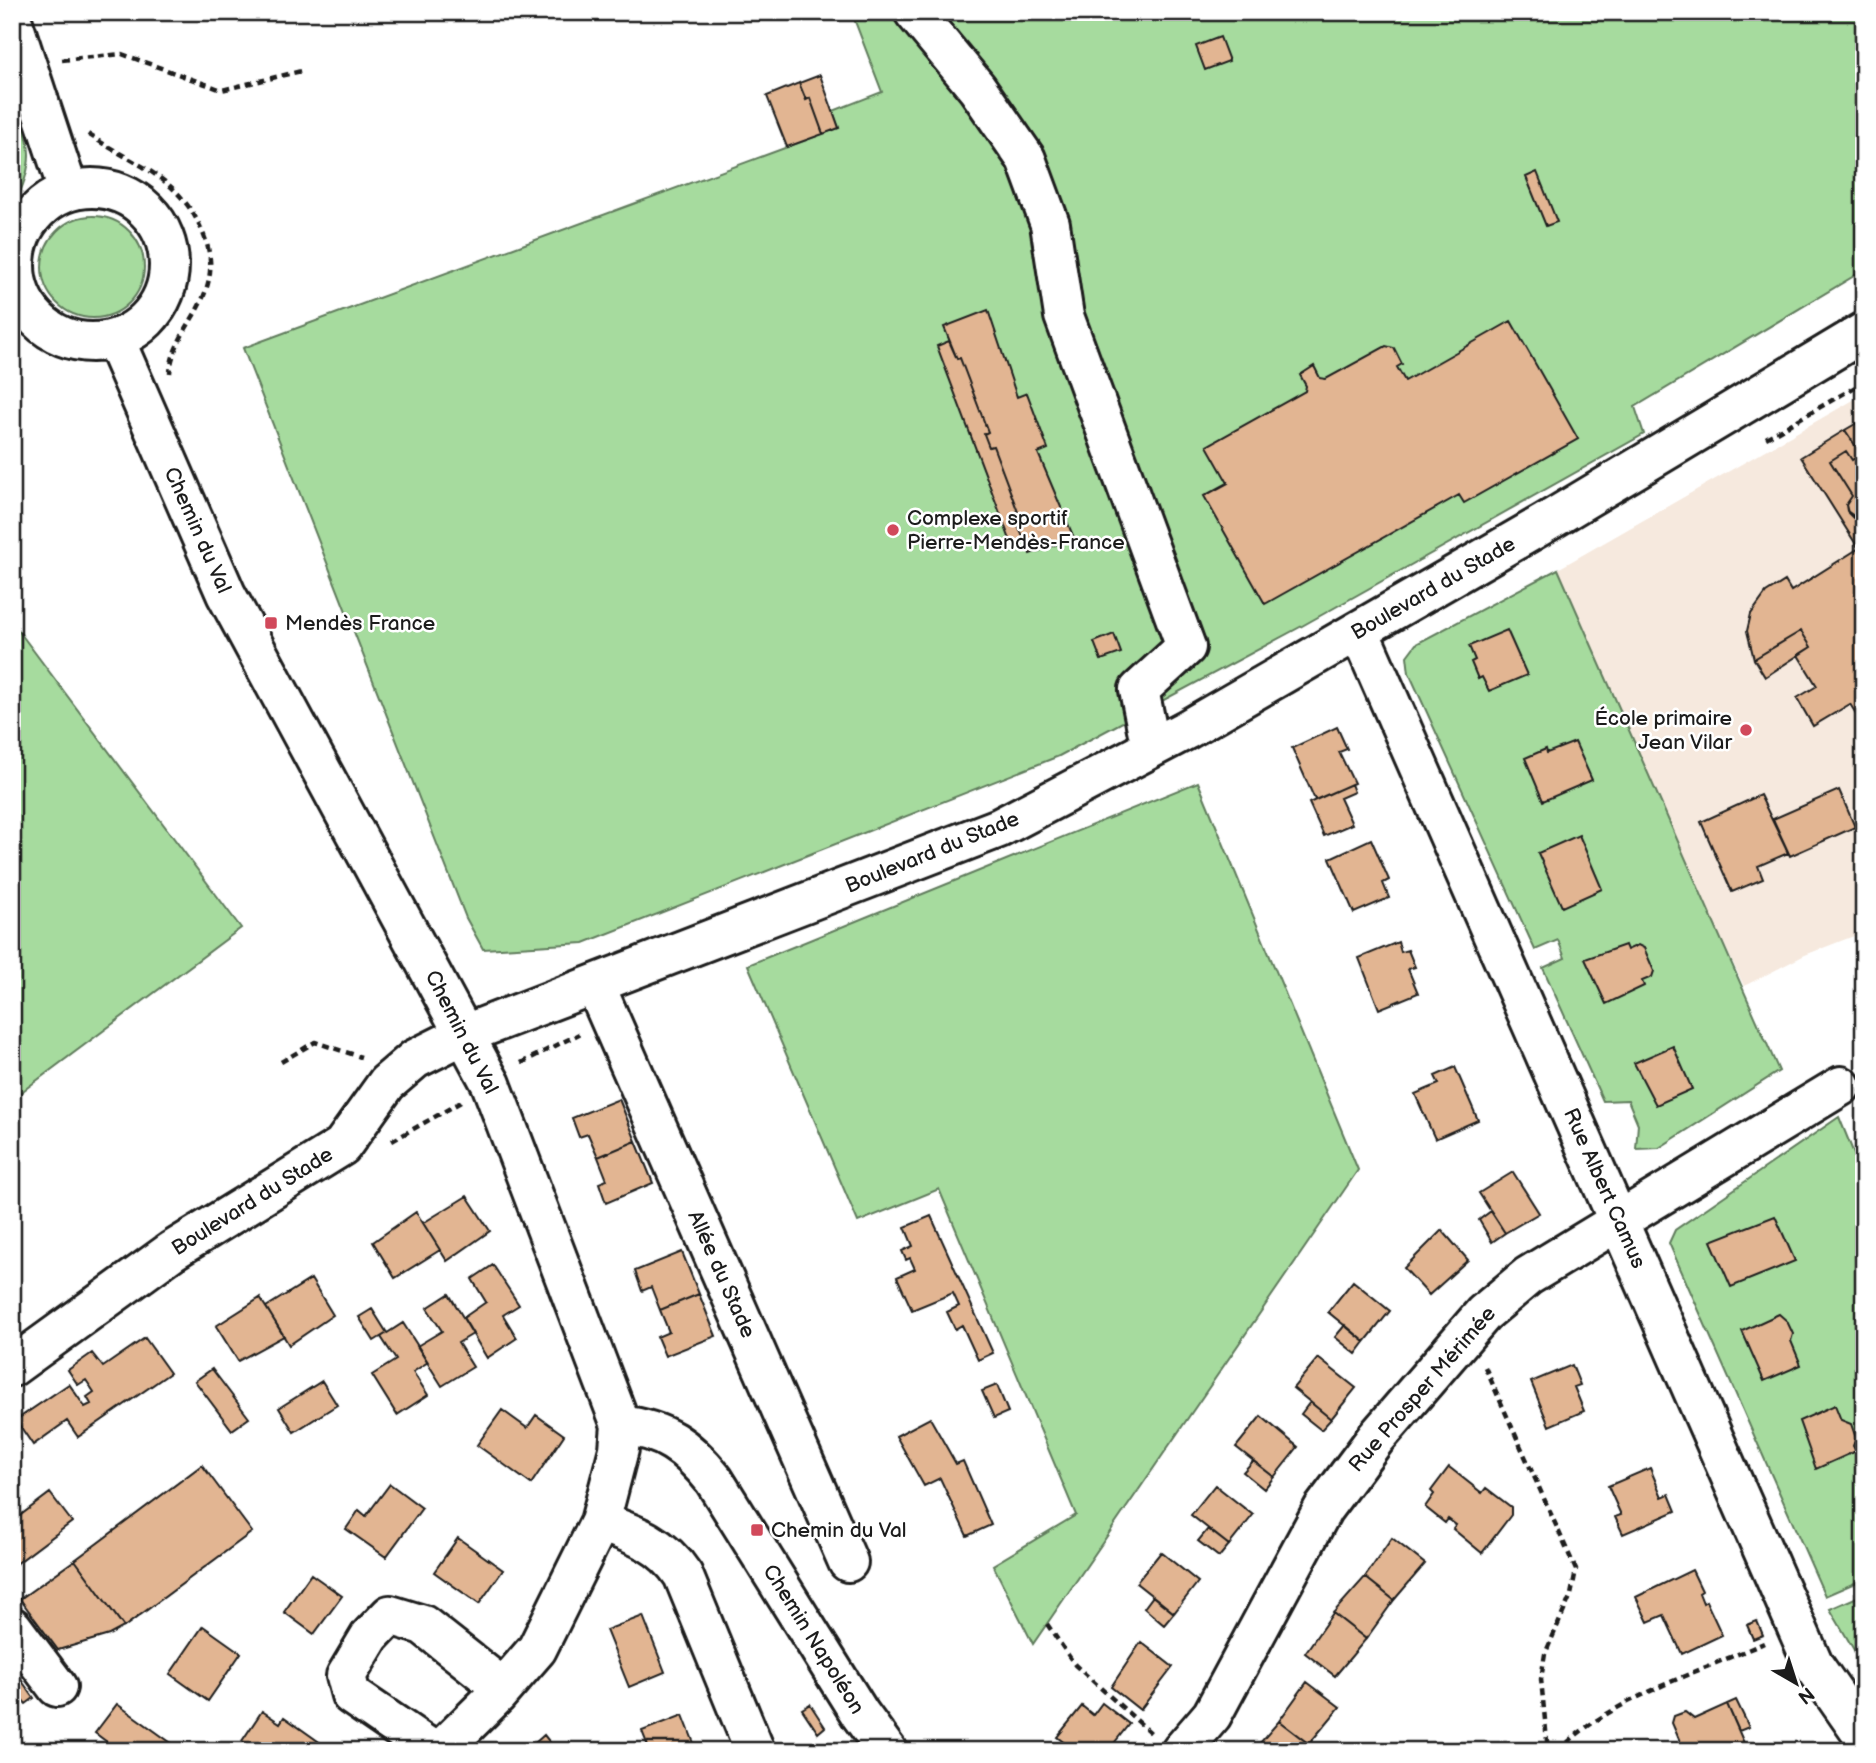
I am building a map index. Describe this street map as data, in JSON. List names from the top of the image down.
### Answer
{
  "streets": {
    "street": [
      "Chemin du Val",
      "Boulevard du Stade",
      "Rue Albert Camus",
      "Allée du Stade",
      "Rue Prosper Mérimée",
      "Chemin Napoléon"
    ]
  },
  "crossings": [
    ["Chemin du Val", "Boulevard du Stade"],
    ["Chemin du Val", "Chemin Napoléon"],
    ["Boulevard du Stade", "Rue Albert Camus"],
    ["Boulevard du Stade", "Allée du Stade"],
    ["Rue Albert Camus", "Rue Prosper Mérimée"]
  ],
  "places": {
    "other": ["Complexe sportif Pierre-Mendès-France", "École primaire Jean Vilar"],
    "transit": ["Mendès France", "Chemin du Val"]
  },
  "north": "bottom right"
}
